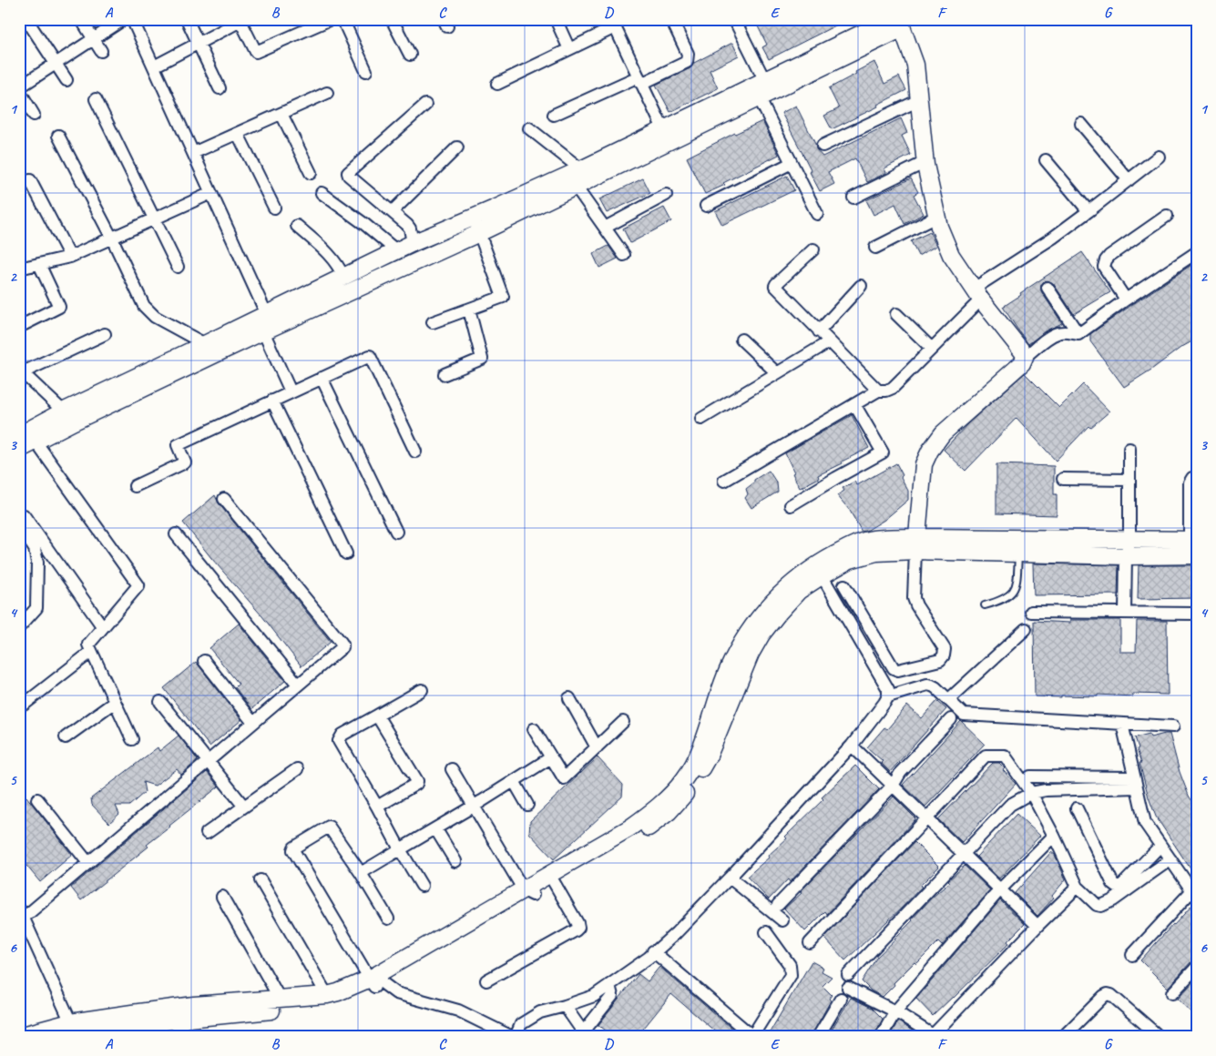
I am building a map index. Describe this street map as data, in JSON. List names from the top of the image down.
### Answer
{
  "grid": {
    "columns": [
      "A",
      "B",
      "C",
      "D",
      "E",
      "F",
      "G"
    ],
    "rows": [
      "1",
      "2",
      "3",
      "4",
      "5",
      "6"
    ]
  }
}
